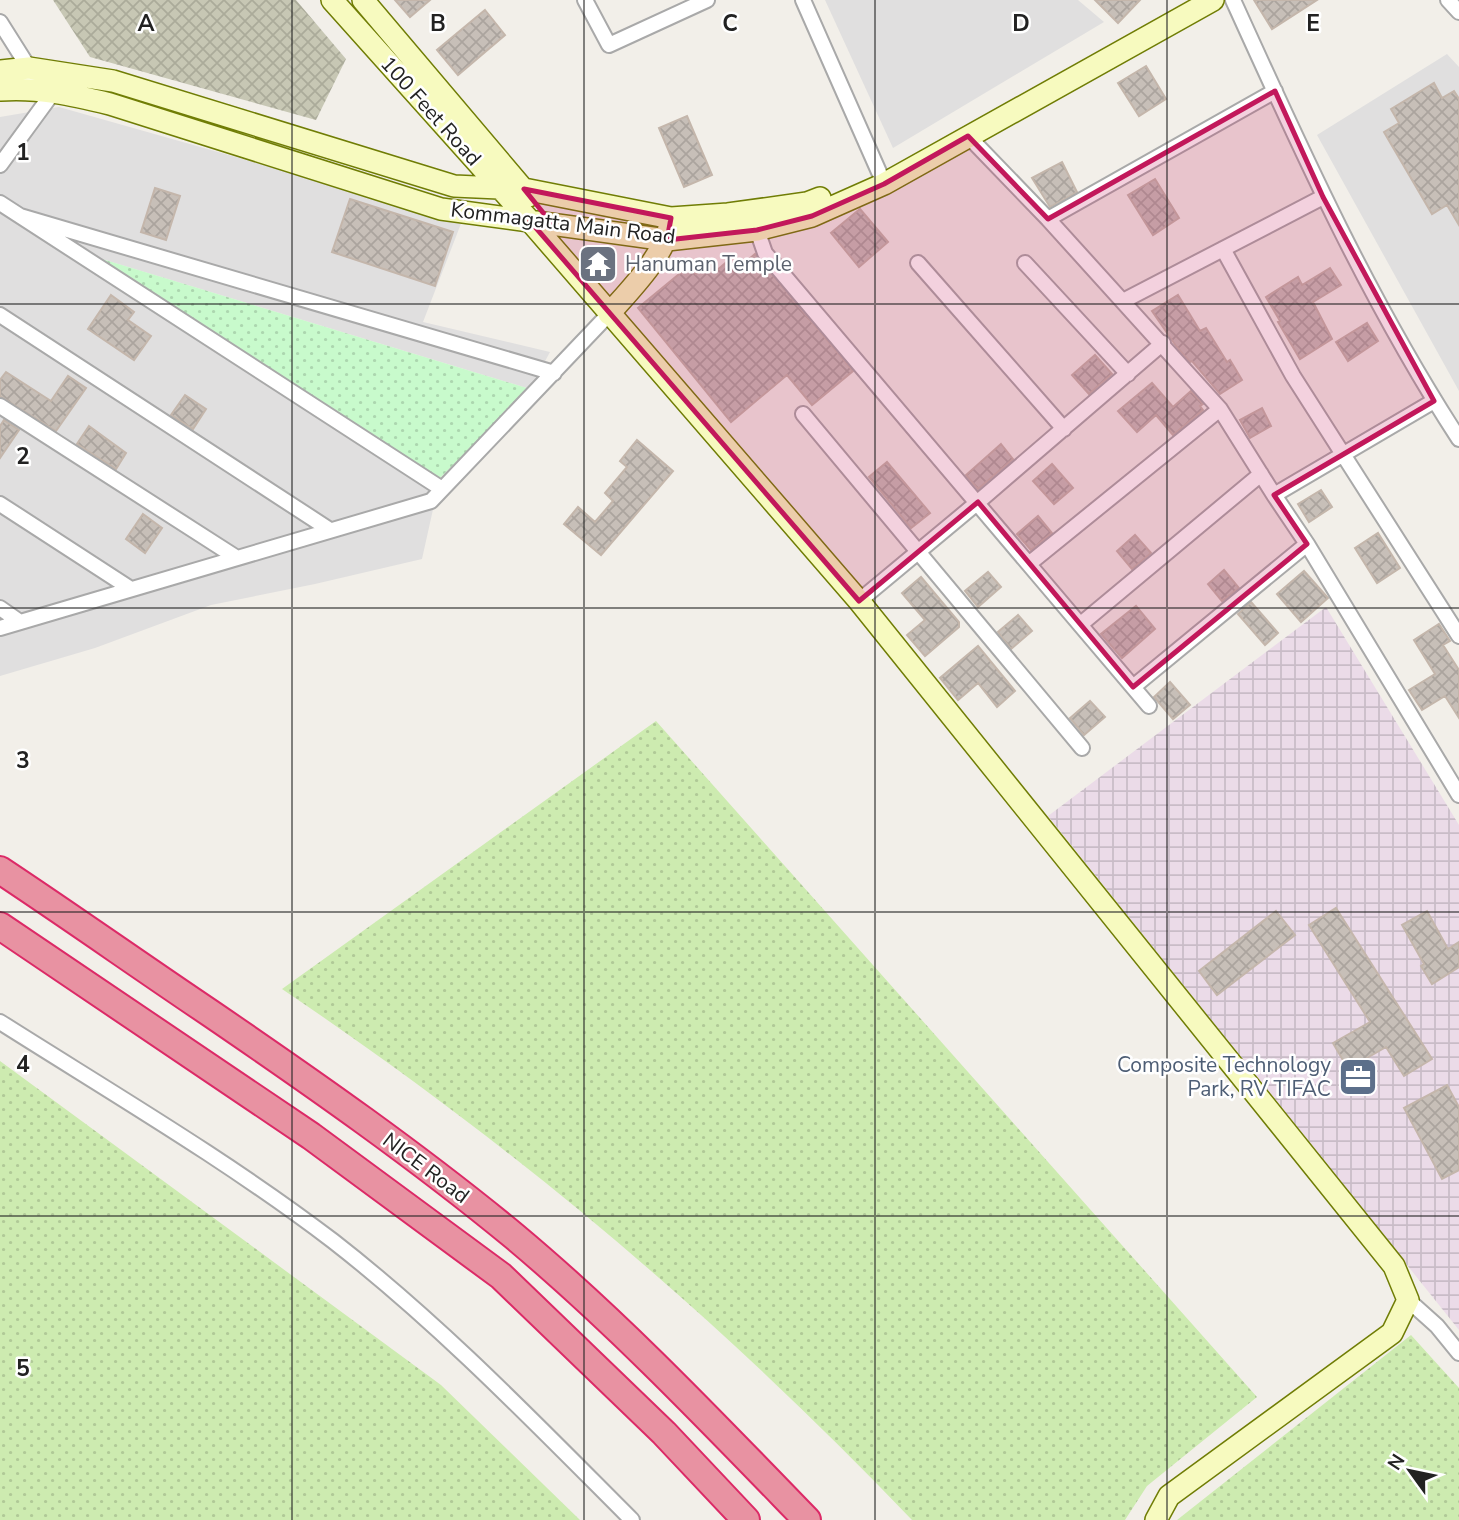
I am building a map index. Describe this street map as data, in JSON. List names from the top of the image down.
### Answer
{
  "streets": {
    "highway": ["NICE Road"],
    "main road": ["100 Feet Road", "Kommagatta Main Road"]
  },
  "crossings": [
    ["100 Feet Road", "Kommagatta Main Road"]
  ],
  "places": {
    "temple": ["Hanuman Temple"],
    "office": ["Composite Technology Park, RV TIFAC"]
  },
  "north": "top left",
  "grid": {
    "columns": [
      "A",
      "B",
      "C",
      "D",
      "E"
    ],
    "rows": [
      "1",
      "2",
      "3",
      "4",
      "5"
    ]
  }
}
